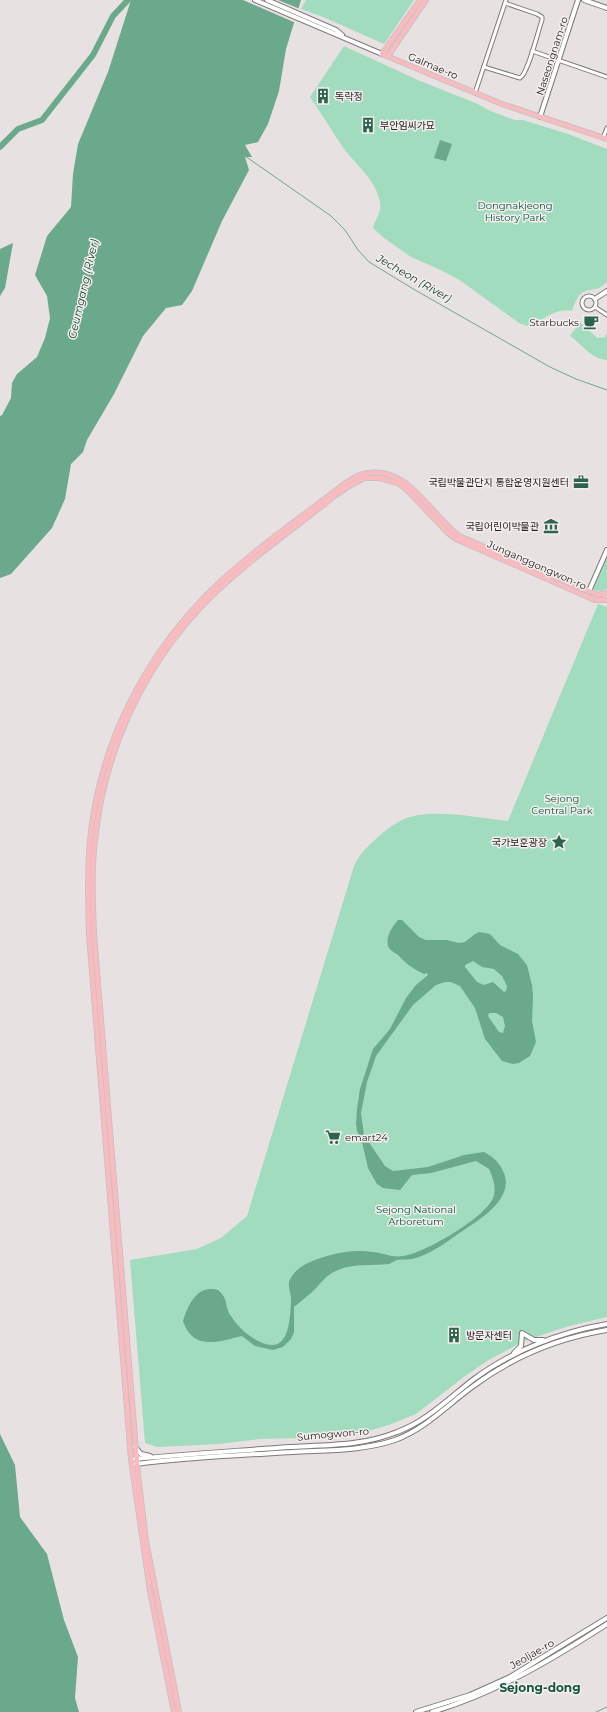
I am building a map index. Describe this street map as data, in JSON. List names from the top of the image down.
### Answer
{
  "streets": {
    "main road": ["Galmae-ro", "Junganggongwon-ro"],
    "street": ["Naseongnam-ro", "Sumogwon-ro", "Jeoljae-ro"]
  },
  "crossings": [
    ["Naseongnam-ro", "Galmae-ro"]
  ],
  "districts": ["Sejong-dong"],
  "water": ["Jecheon (River)", "Geumgang (River)"],
  "parks": ["Dongnakjeong History Park", "Sejong Central Park", "Sejong National Arboretum"],
  "places": {
    "building": ["독락정", "부안임씨가묘", "방문자센터"],
    "cafe": ["Starbucks"],
    "office": ["국립박물관단지 통합운영지원센터"],
    "museum": ["국립어린이박물관"],
    "place": ["국가보훈광장"],
    "supermarket": ["emart24"]
  }
}
